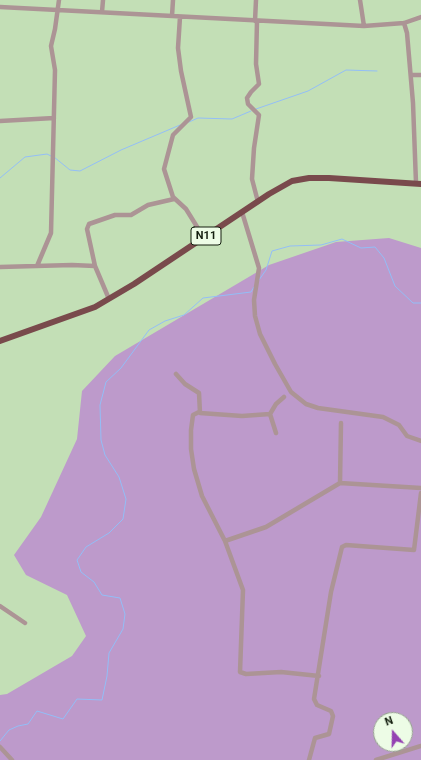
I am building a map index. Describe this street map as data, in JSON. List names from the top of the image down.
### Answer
{
  "streets": {
    "highway": ["N11"]
  },
  "north": "top"
}
